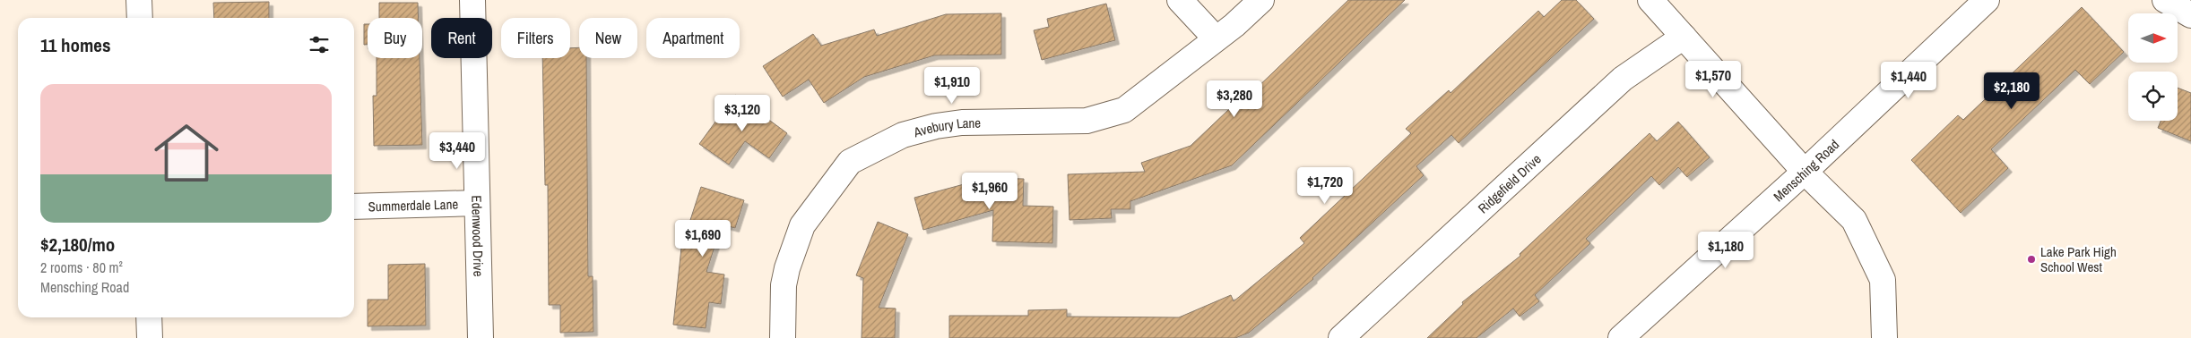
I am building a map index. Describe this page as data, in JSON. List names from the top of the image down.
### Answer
{
  "streets": {
    "street": [
      "Avebury Lane",
      "Mensching Road",
      "Ridgefield Drive",
      "Summerdale Lane",
      "Edenwood Drive"
    ]
  },
  "crossings": [
    ["Summerdale Lane", "Edenwood Drive"]
  ],
  "places": ["Lake Park High School West"],
  "north": "right",
  "page": {
    "chip": [
      "Buy",
      "Rent",
      "Filters",
      "New",
      "Apartment"
    ],
    "heading": "11 homes",
    "price": [
      "$1,570",
      "$1,440",
      "$1,910",
      "$2,180",
      "$3,280",
      "$3,120",
      "$3,440",
      "$1,720",
      "$1,960",
      "$1,690",
      "$1,180"
    ],
    "list": [
      {
        "name": "$2,180/mo",
        "note": "2 rooms · 80 m² · Mensching Road"
      }
    ]
  }
}
